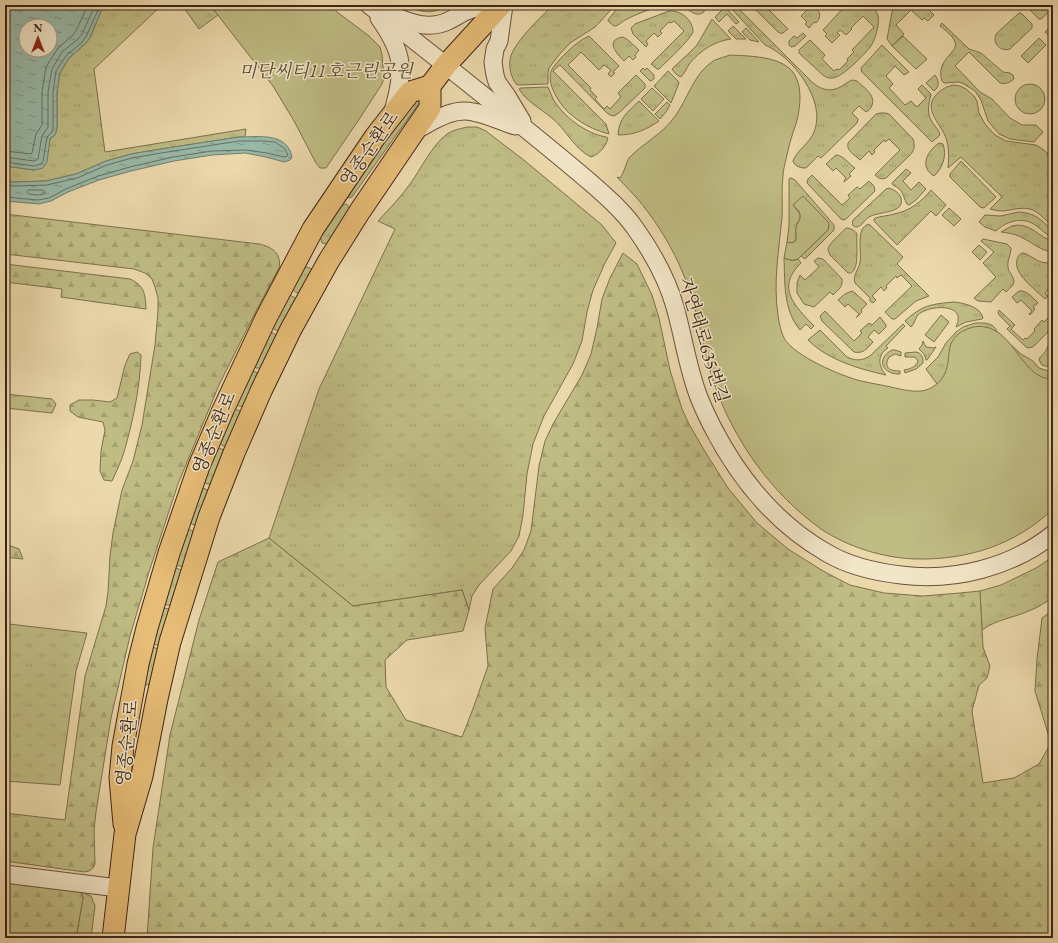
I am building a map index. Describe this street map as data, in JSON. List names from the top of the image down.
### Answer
{
  "streets": {
    "main road": ["영종순환로"],
    "street": ["자연대로635번길"]
  },
  "parks": ["미단씨티11호근린공원"],
  "north": "top"
}
